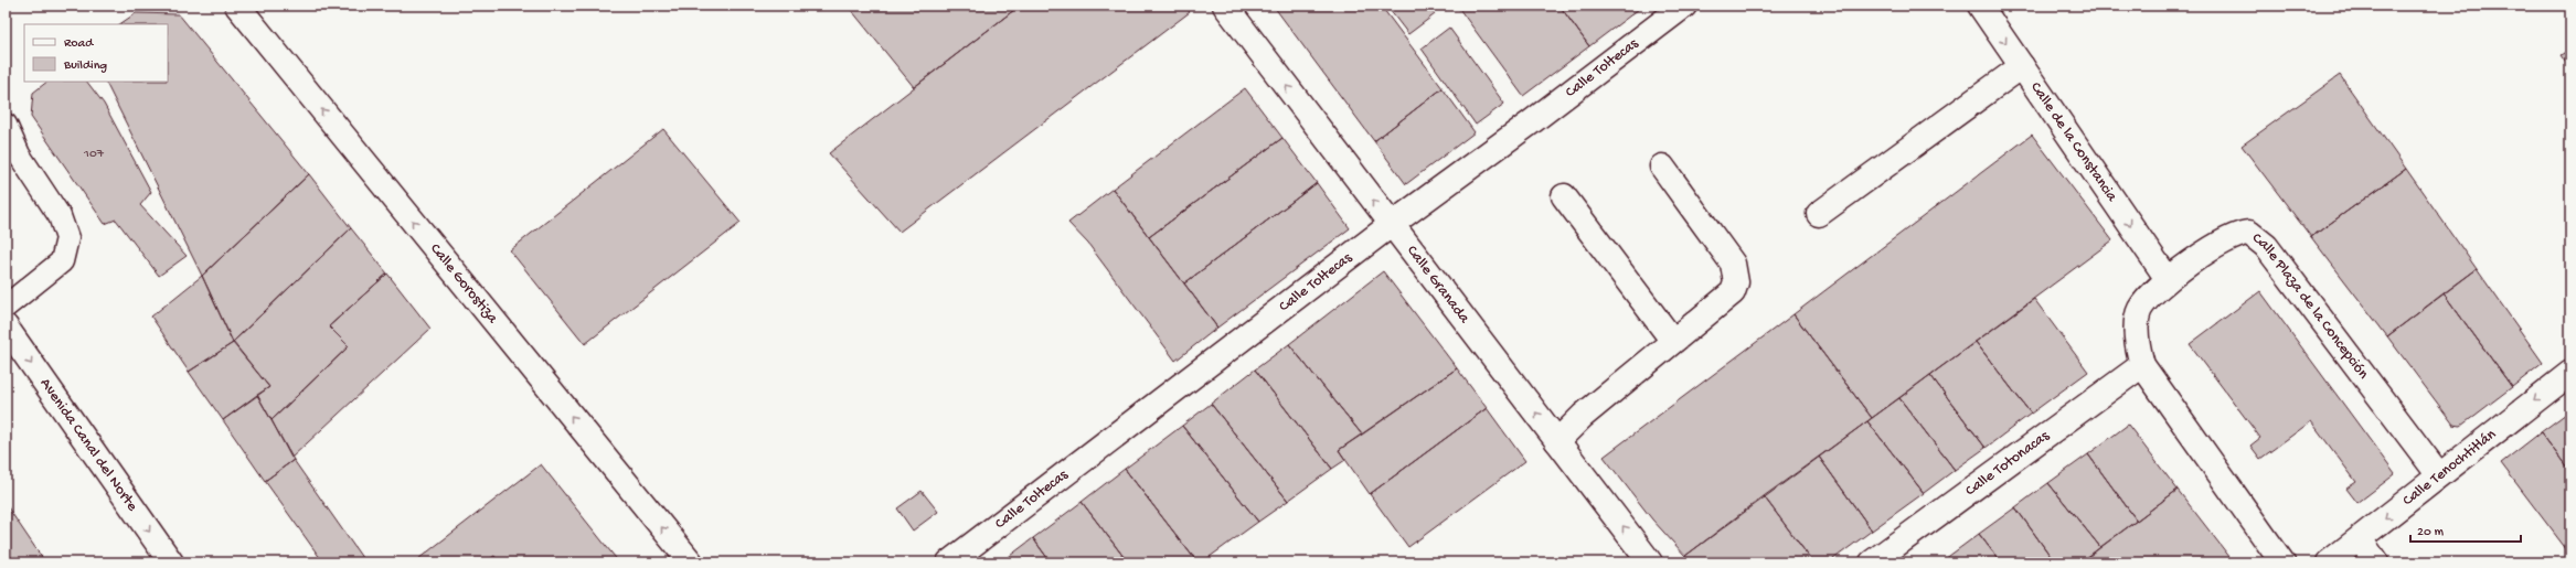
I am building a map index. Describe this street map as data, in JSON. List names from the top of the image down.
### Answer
{
  "streets": {
    "street": [
      "Calle Toltecas",
      "Calle de la Constancia",
      "Calle Gorostiza",
      "Calle Granada",
      "Calle Plaza de la Concepción",
      "Avenida Canal del Norte",
      "Calle Totonacas",
      "Calle Tenochtitlán"
    ]
  },
  "crossings": [
    ["Calle Toltecas", "Calle Granada"],
    ["Calle de la Constancia", "Calle Plaza de la Concepción"],
    ["Calle Plaza de la Concepción", "Calle Totonacas"],
    ["Calle Plaza de la Concepción", "Calle Tenochtitlán"]
  ],
  "one_way": [
    "Calle de la Constancia",
    "Calle Gorostiza",
    "Calle Granada",
    "Avenida Canal del Norte",
    "Calle Tenochtitlán"
  ],
  "house_numbers": ["107"],
  "legend": ["Road", "Building"],
  "scale_bar": "20 m"
}
